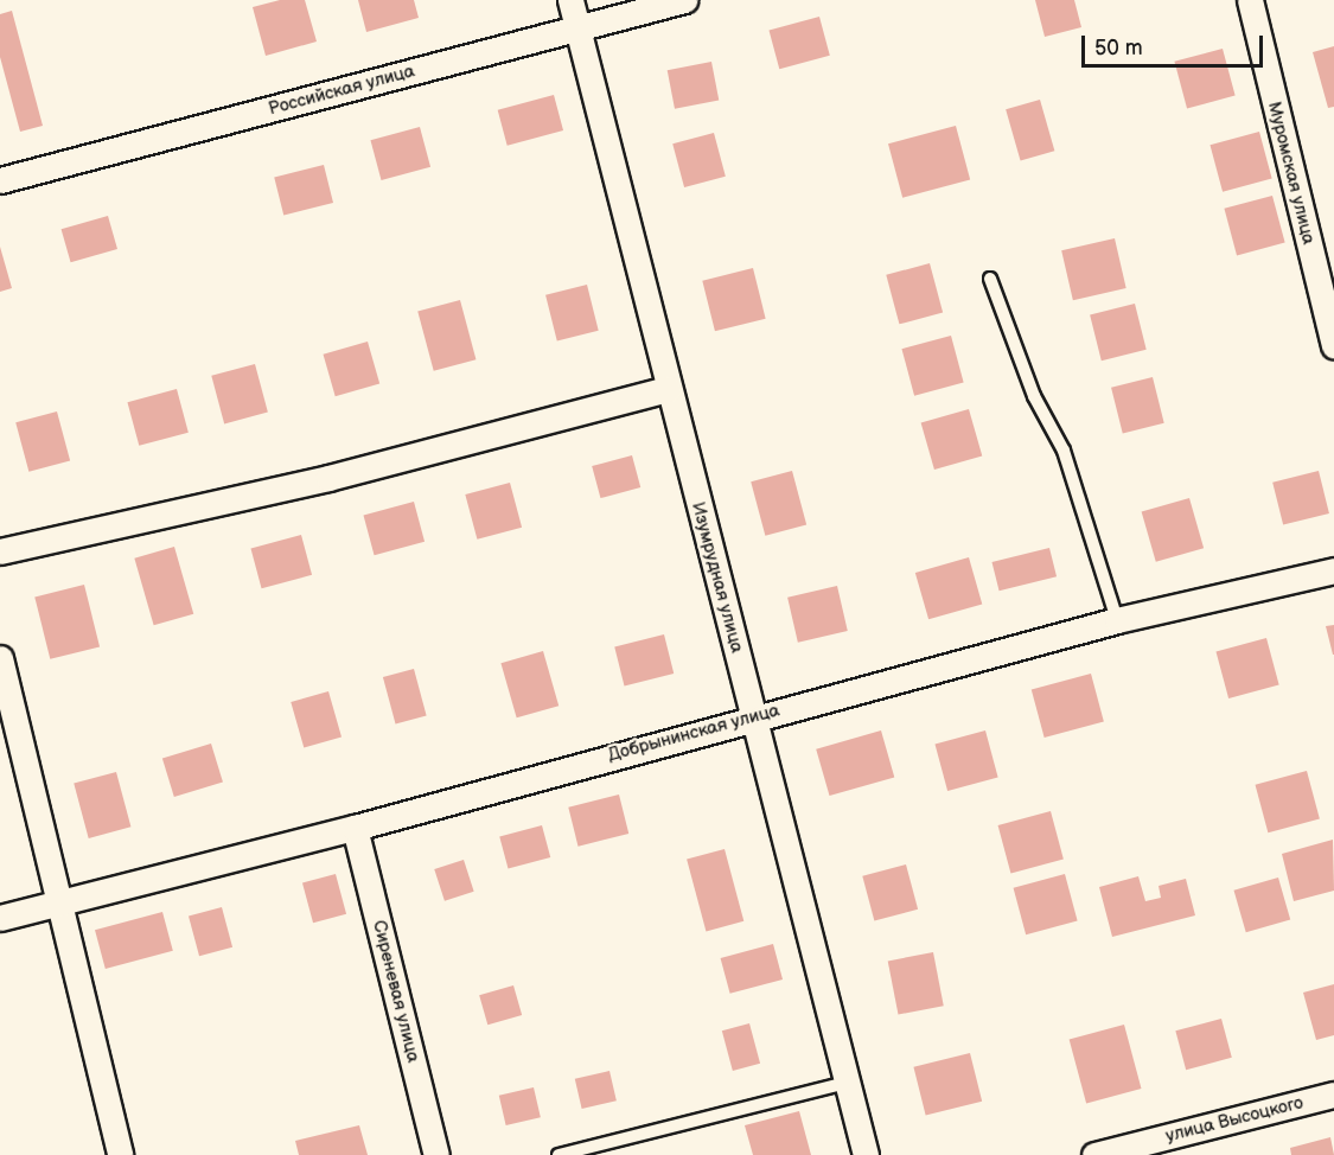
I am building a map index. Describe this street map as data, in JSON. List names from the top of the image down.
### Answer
{
  "streets": {
    "street": [
      "Российская улица",
      "Муромская улица",
      "Изумрудная улица",
      "Добрынинская улица",
      "Сиреневая улица",
      "улица Высоцкого"
    ]
  },
  "crossings": [
    ["Российская улица", "Изумрудная улица"],
    ["Изумрудная улица", "Добрынинская улица"],
    ["Добрынинская улица", "Сиреневая улица"]
  ],
  "scale_bar": "50 m"
}
